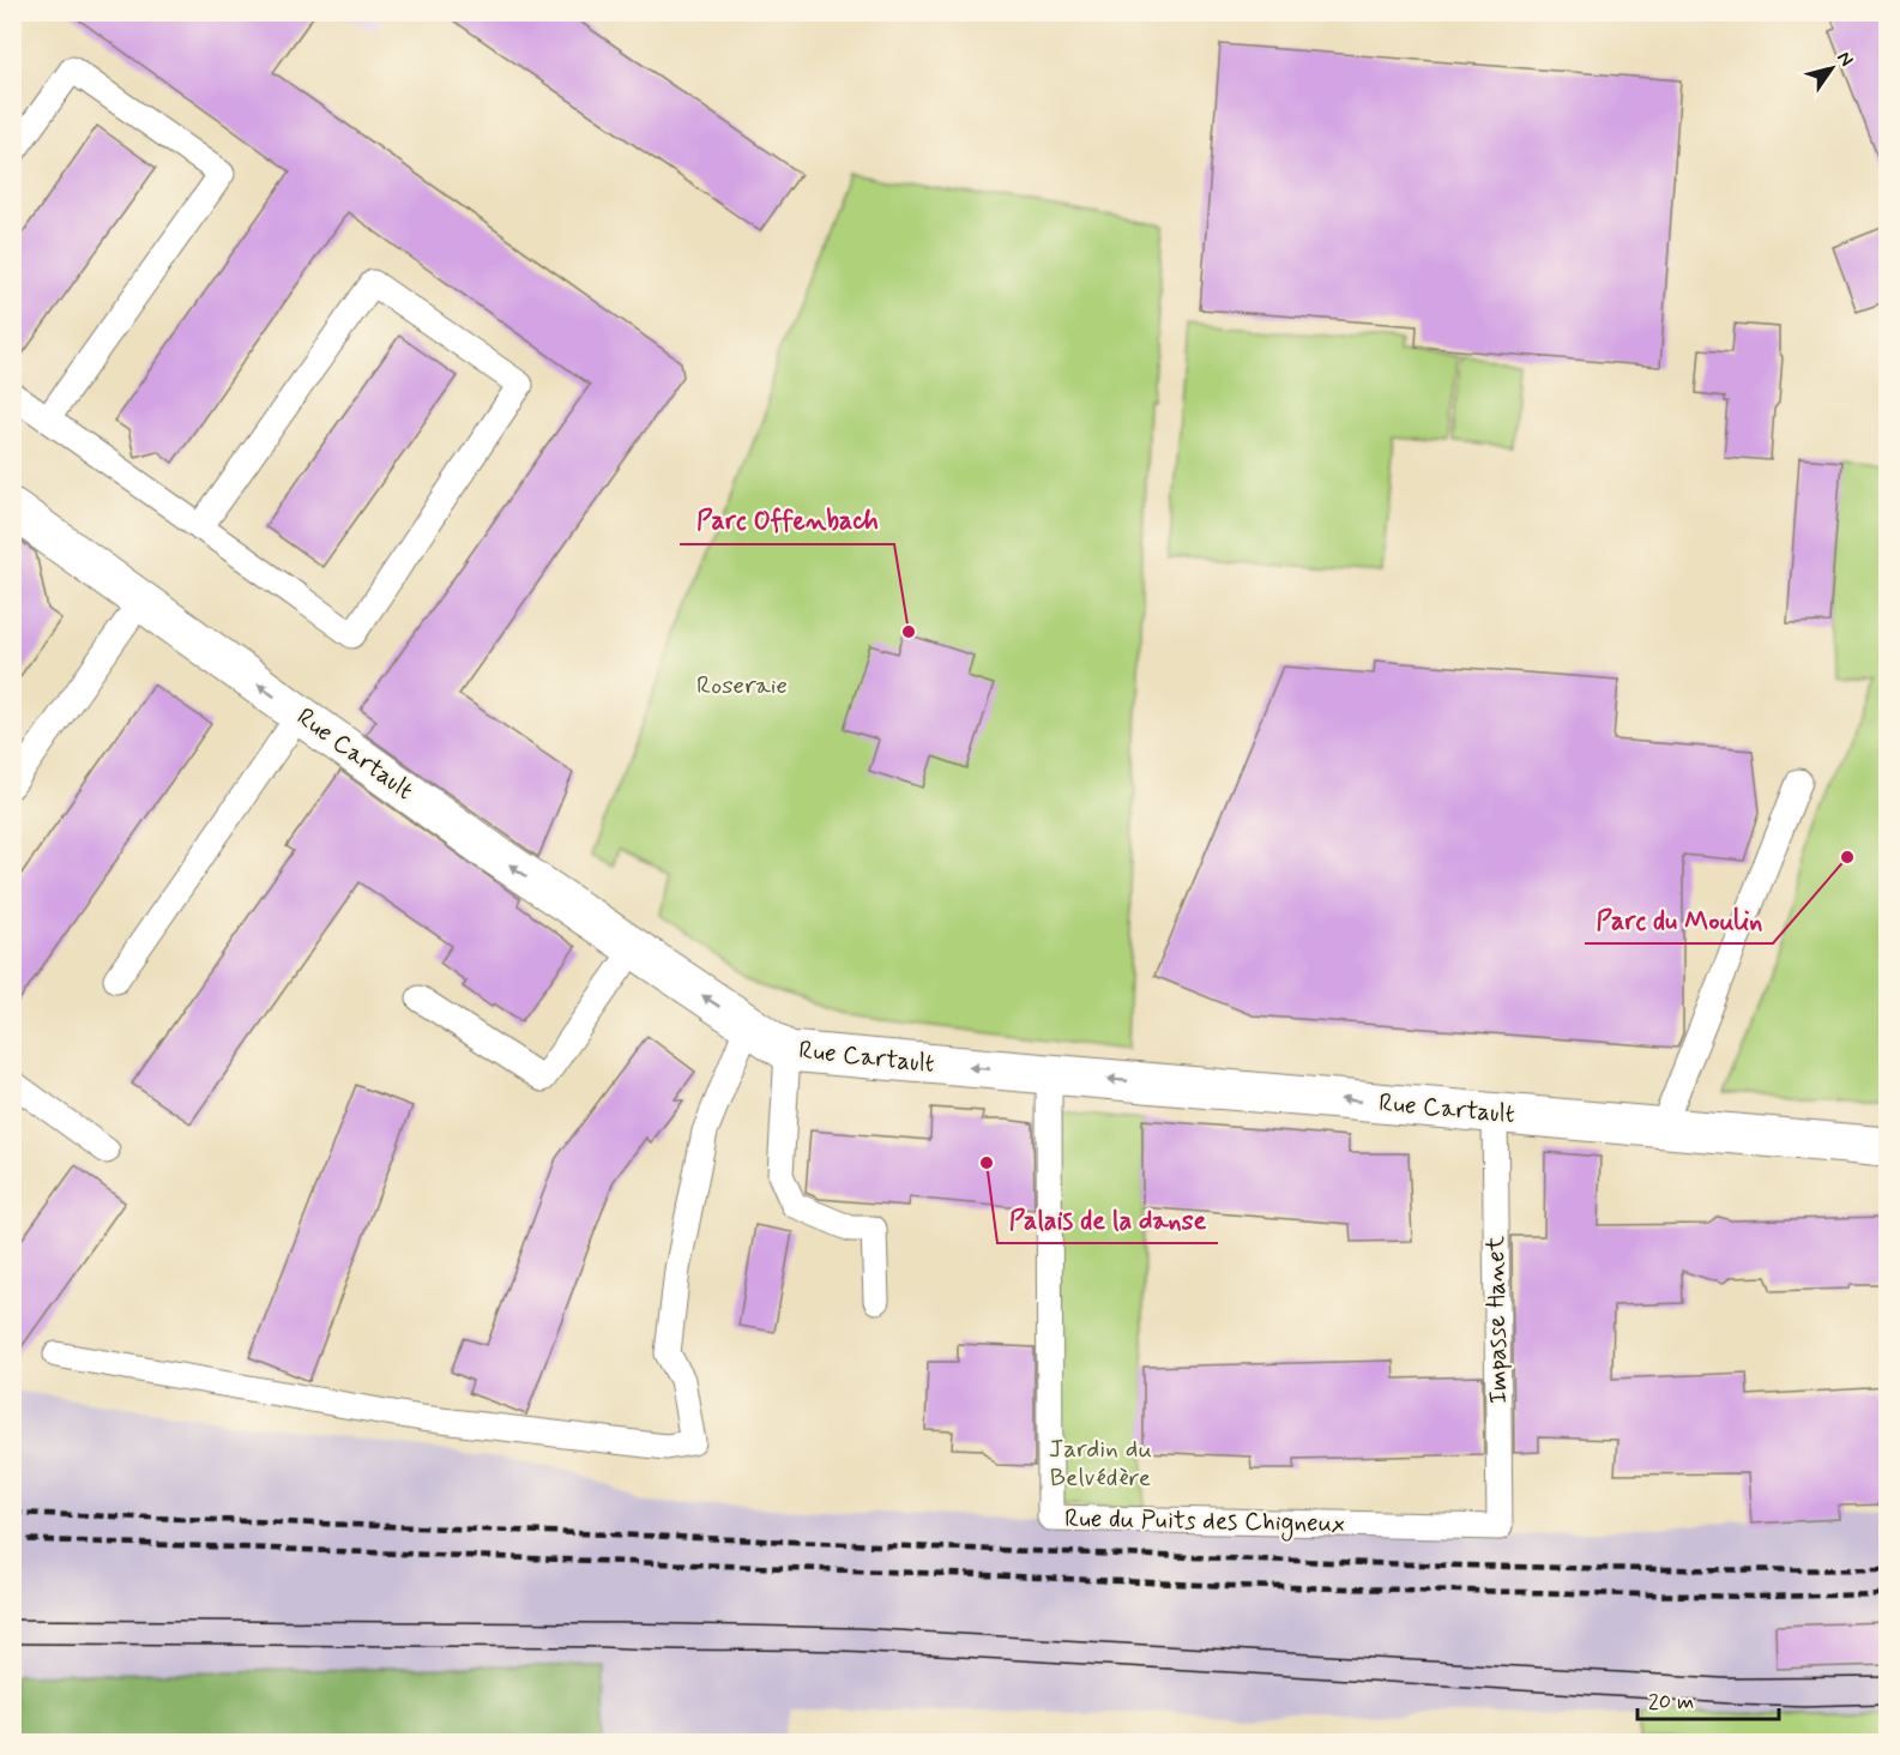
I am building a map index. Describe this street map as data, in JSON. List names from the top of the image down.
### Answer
{
  "streets": {
    "street": ["Rue Cartault"],
    "lane": ["Impasse Hanet", "Rue du Puits des Chigneux"]
  },
  "crossings": [
    ["Rue Cartault", "Impasse Hanet"],
    ["Rue Cartault", "Rue du Puits des Chigneux"],
    ["Impasse Hanet", "Rue du Puits des Chigneux"]
  ],
  "one_way": ["Rue Cartault"],
  "parks": ["Roseraie", "Jardin du Belvédère"],
  "places": ["Parc Offenbach", "Parc du Moulin", "Palais de la danse"],
  "scale_bar": "20 m",
  "north": "top right"
}
